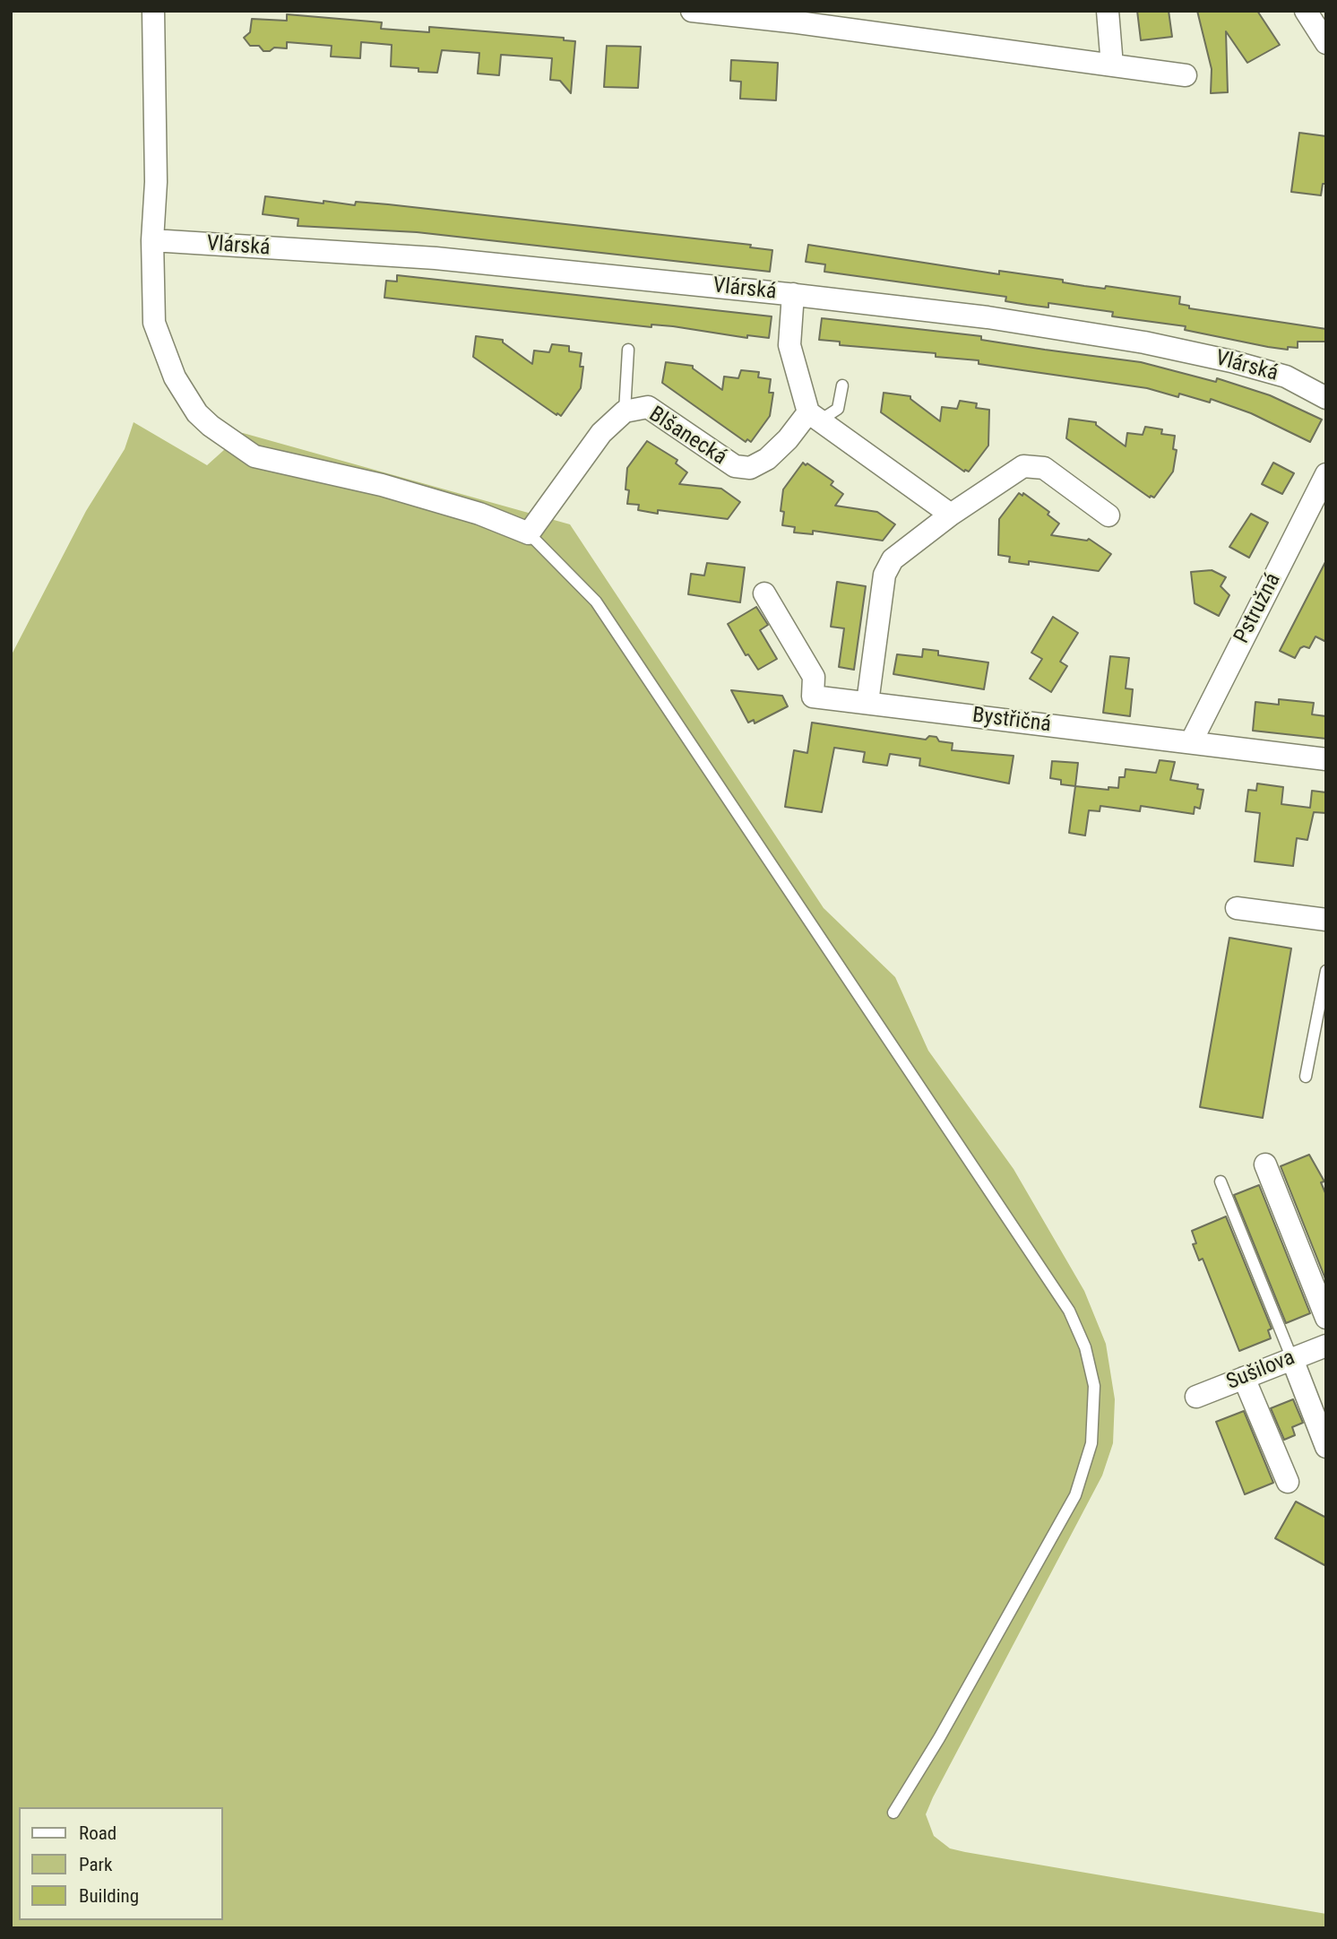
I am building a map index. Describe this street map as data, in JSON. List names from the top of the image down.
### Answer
{
  "streets": {
    "street": [
      "Vlárská",
      "Blšanecká",
      "Pstružná",
      "Bystřičná",
      "Sušilova"
    ]
  },
  "crossings": [
    ["Pstružná", "Bystřičná"]
  ],
  "legend": ["Road", "Park", "Building"]
}
